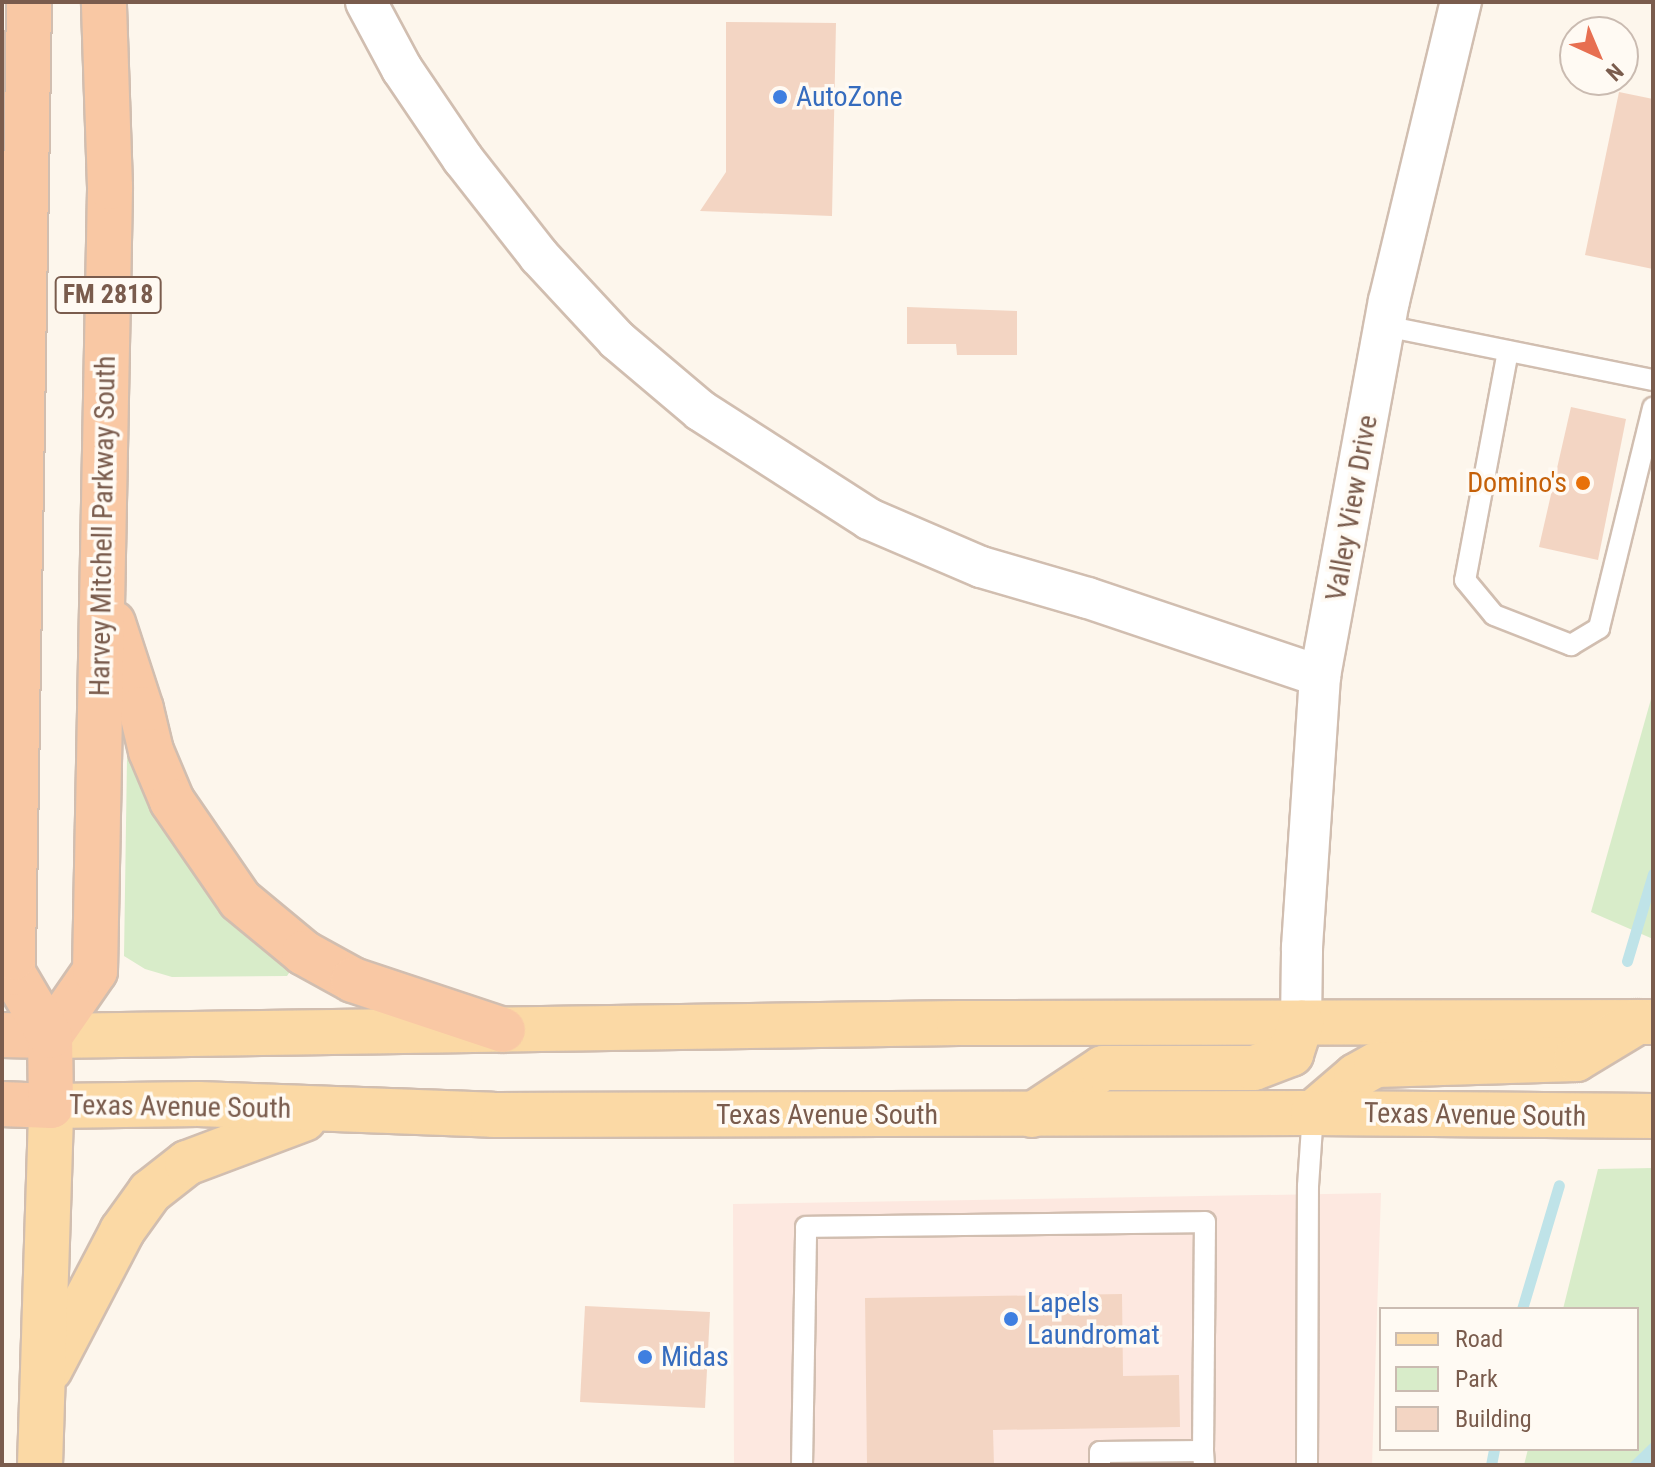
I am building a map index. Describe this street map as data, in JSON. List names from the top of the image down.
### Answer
{
  "streets": {
    "highway": ["FM 2818", "Harvey Mitchell Parkway South", "Texas Avenue South"],
    "street": ["Valley View Drive"]
  },
  "crossings": [
    ["FM 2818", "Harvey Mitchell Parkway South"],
    ["FM 2818", "Texas Avenue South"]
  ],
  "places": [
    "AutoZone",
    "Domino's",
    "Lapels Laundromat",
    "Midas"
  ],
  "legend": ["Road", "Park", "Building"],
  "north": "bottom right"
}
